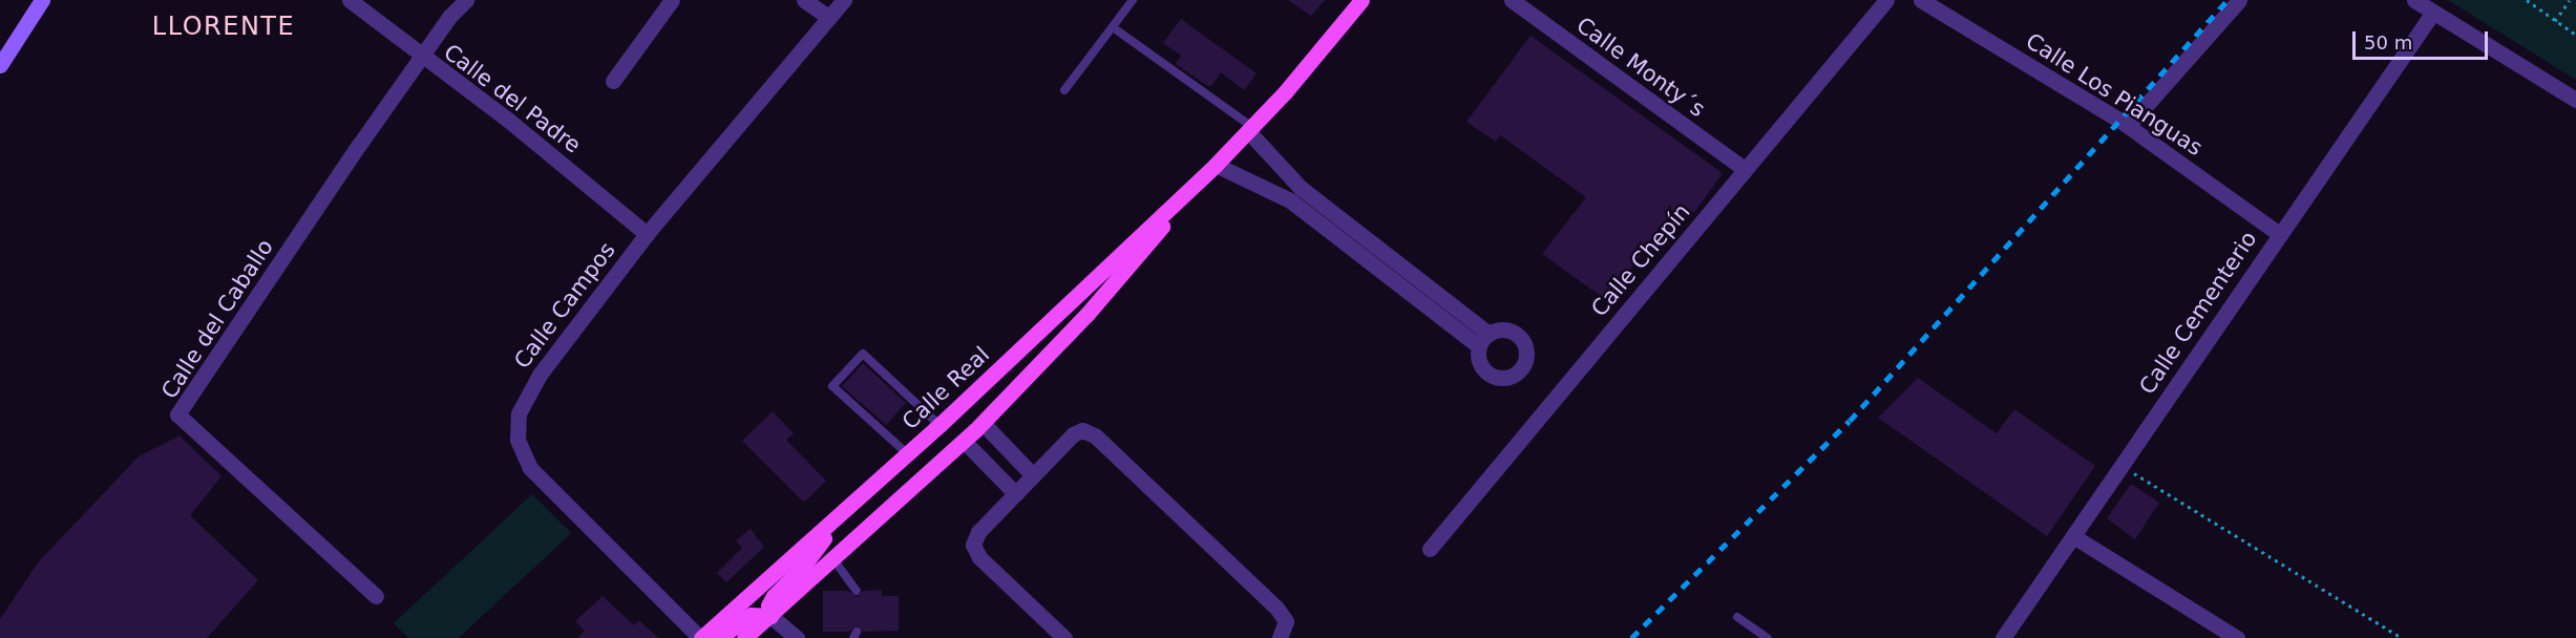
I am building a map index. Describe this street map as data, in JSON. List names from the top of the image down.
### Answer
{
  "streets": {
    "main road": ["Calle Real"],
    "street": [
      "Calle Monty´s",
      "Calle Los Pianguas",
      "Calle del Padre",
      "Calle Chepín",
      "Calle Campos",
      "Calle Cementerio",
      "Calle del Caballo"
    ]
  },
  "crossings": [
    ["Calle Monty´s", "Calle Chepín"],
    ["Calle Los Pianguas", "Calle Cementerio"],
    ["Calle del Padre", "Calle Campos"],
    ["Calle del Padre", "Calle del Caballo"],
    ["Calle Campos", "Calle Real"]
  ],
  "districts": ["LLORENTE"],
  "scale_bar": "50 m"
}
